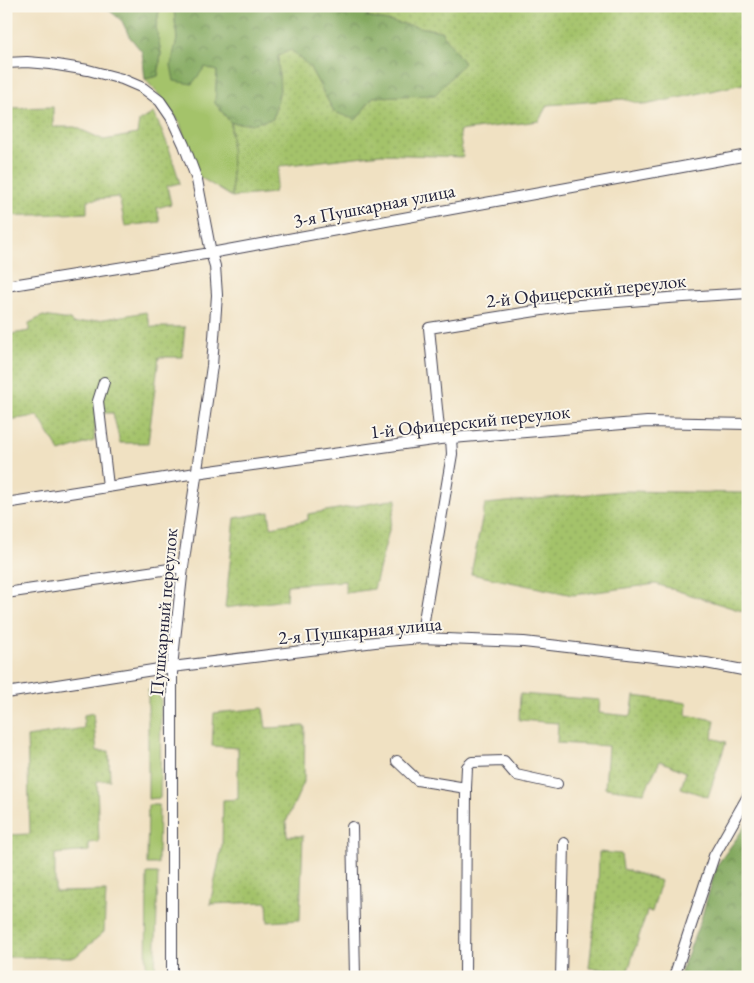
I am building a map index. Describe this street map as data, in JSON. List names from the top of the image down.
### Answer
{
  "streets": {
    "street": [
      "3-я Пушкарная улица",
      "2-й Офицерский переулок",
      "1-й Офицерский переулок",
      "Пушкарный переулок",
      "2-я Пушкарная улица"
    ]
  },
  "crossings": [
    ["3-я Пушкарная улица", "Пушкарный переулок"],
    ["2-й Офицерский переулок", "1-й Офицерский переулок"],
    ["1-й Офицерский переулок", "Пушкарный переулок"],
    ["Пушкарный переулок", "2-я Пушкарная улица"]
  ]
}
